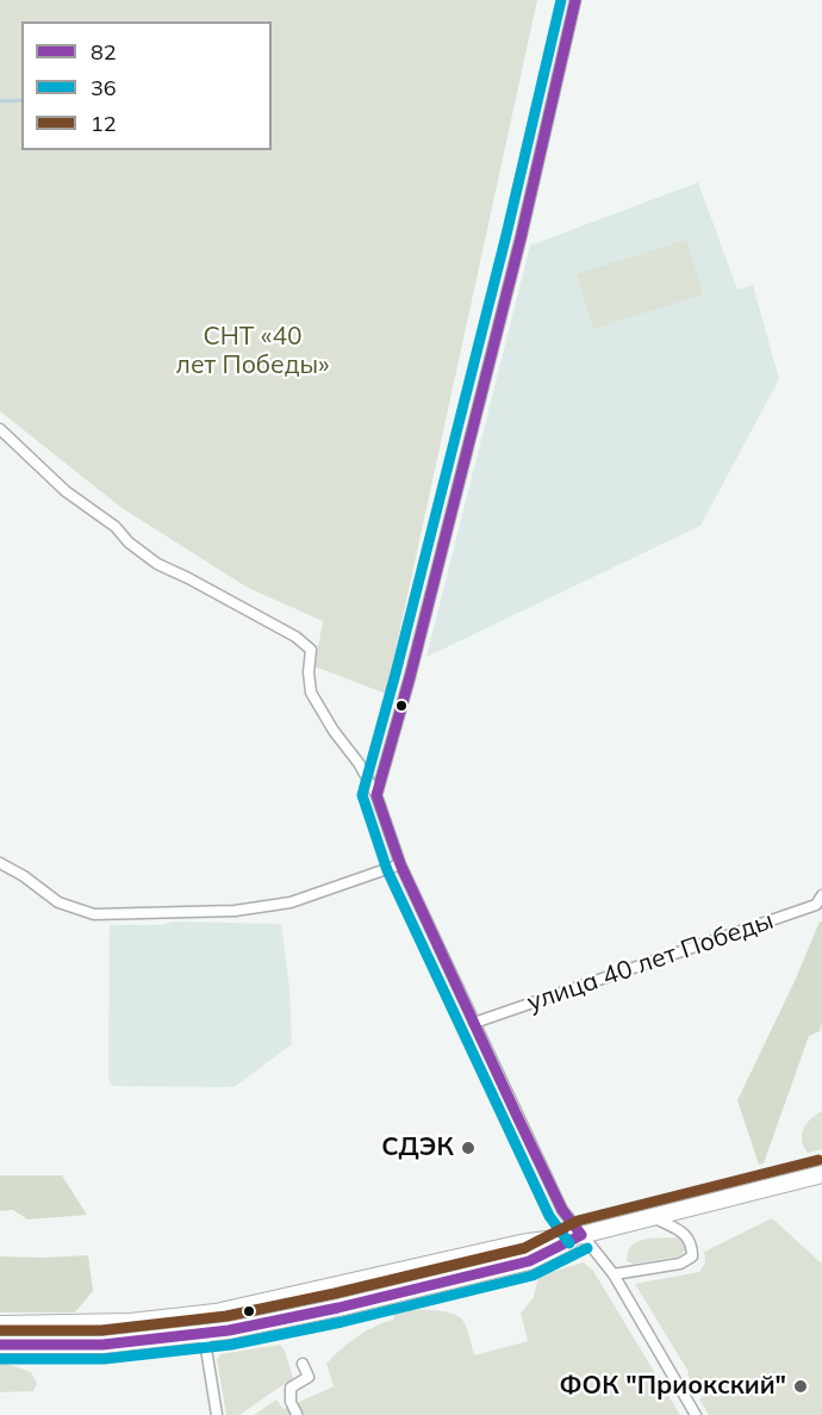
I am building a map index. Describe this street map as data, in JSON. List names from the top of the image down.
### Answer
{
  "streets": {
    "street": ["улица 40 лет Победы"]
  },
  "parks": ["СНТ «40 лет Победы»"],
  "places": ["СДЭК", "ФОК \"Приокский\""],
  "lines": ["transit line 82", "transit line 36", "transit line 12"],
  "legend": ["82", "36", "12"]
}
